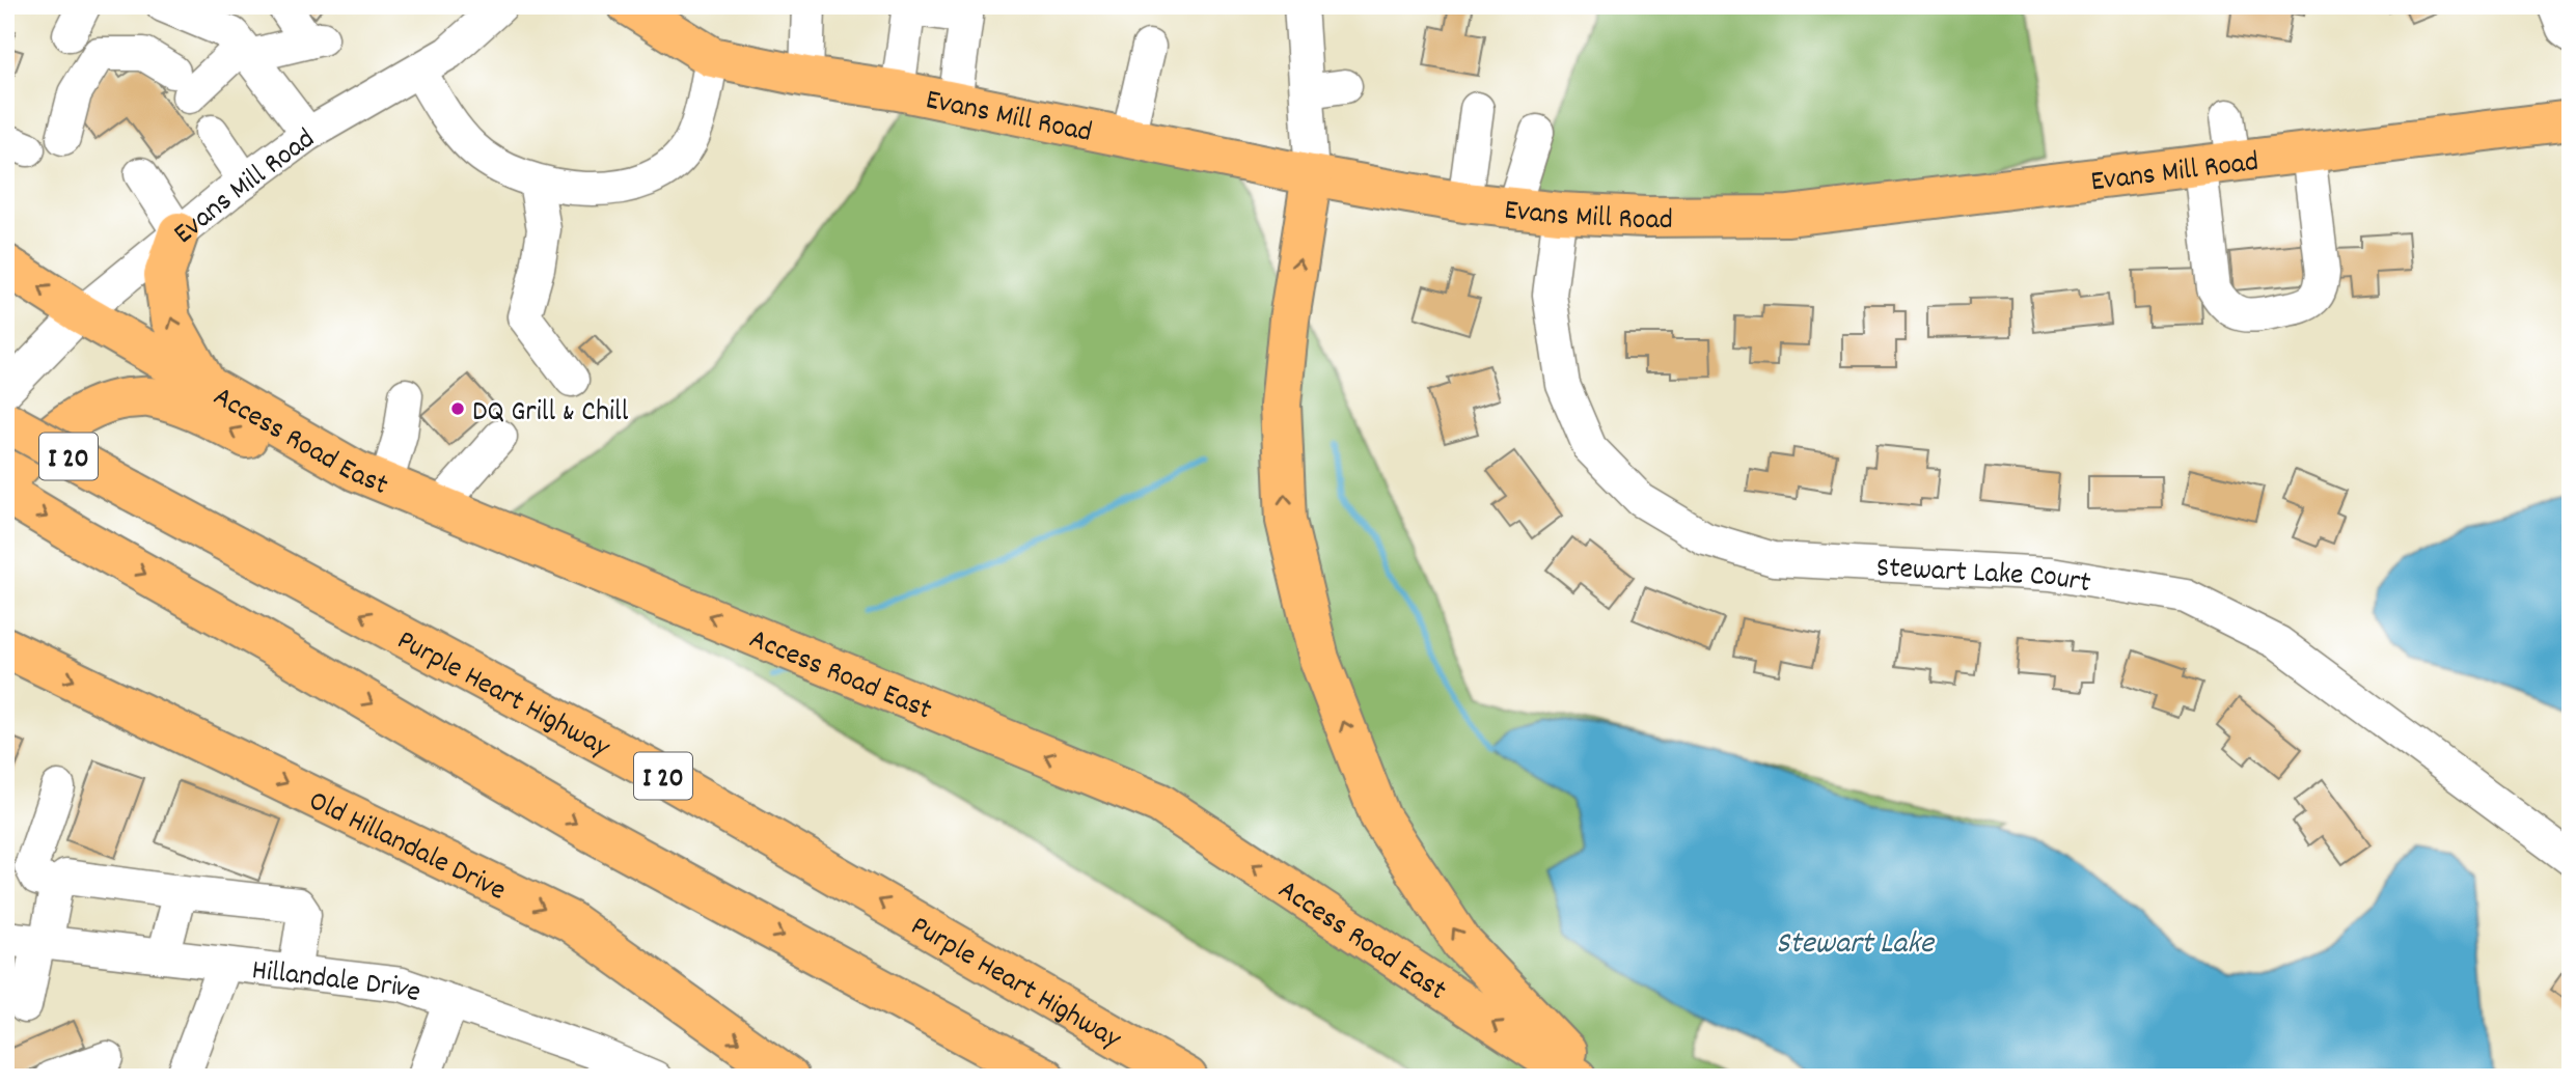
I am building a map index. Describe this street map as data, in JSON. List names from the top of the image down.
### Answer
{
  "streets": {
    "main road": [
      "Evans Mill Road",
      "Access Road East",
      "I 20",
      "Purple Heart Highway",
      "Old Hillandale Drive"
    ],
    "street": ["Stewart Lake Court", "Hillandale Drive"]
  },
  "crossings": [
    ["Evans Mill Road", "Access Road East"],
    ["Evans Mill Road", "Stewart Lake Court"]
  ],
  "water": ["Stewart Lake"],
  "places": ["DQ Grill & Chill"]
}
